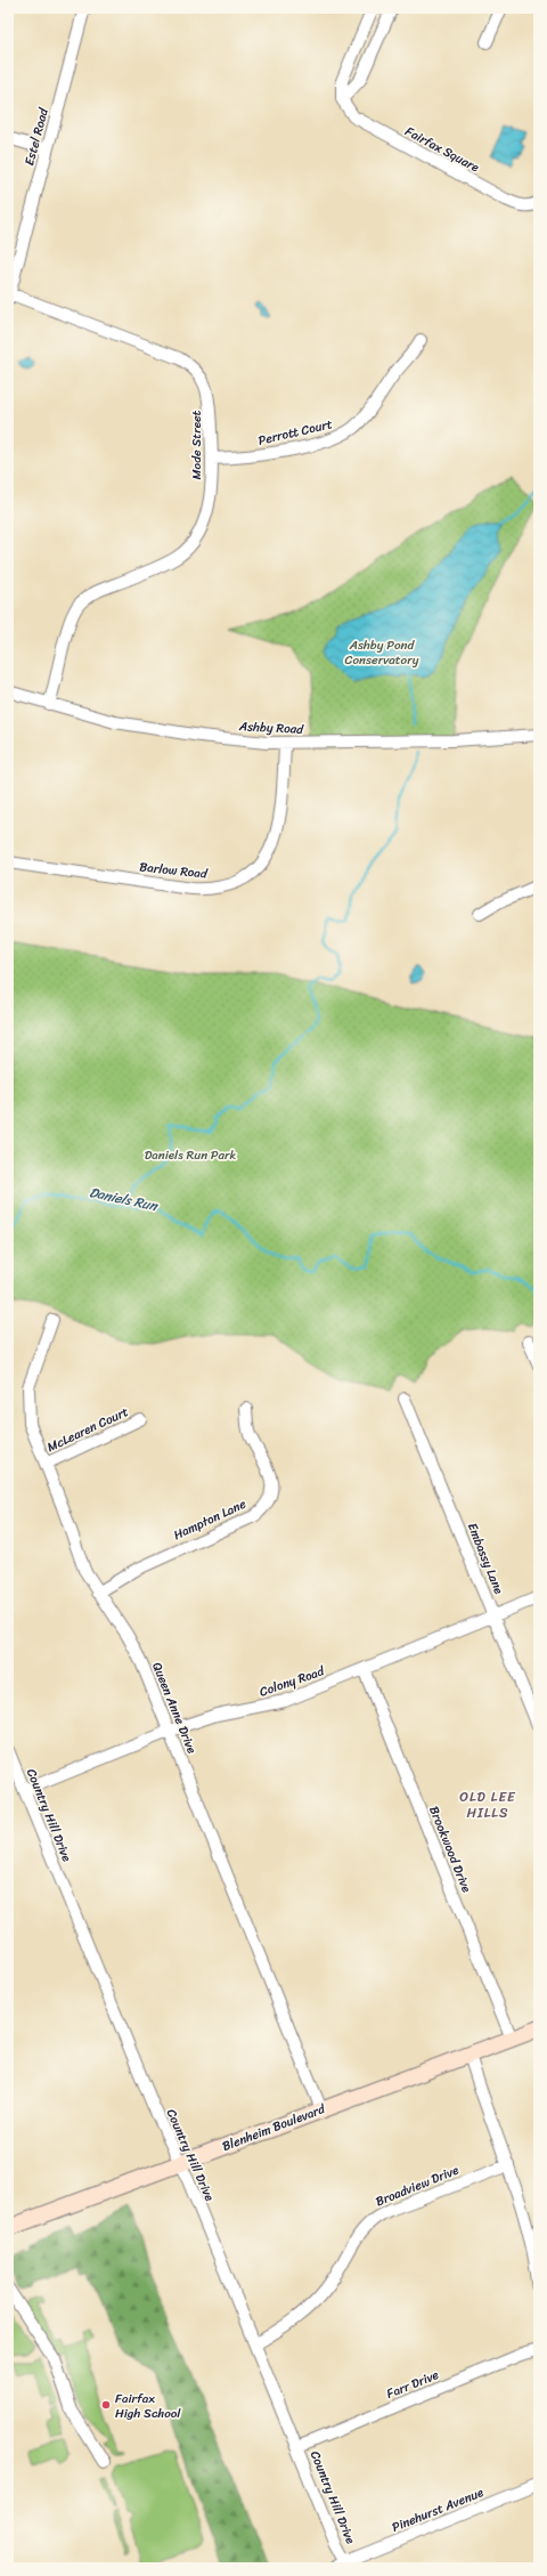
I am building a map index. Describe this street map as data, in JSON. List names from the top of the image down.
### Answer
{
  "streets": {
    "main road": ["Blenheim Boulevard"],
    "street": [
      "Estel Road",
      "Fairfax Square",
      "Perrott Court",
      "Mode Street",
      "Ashby Road",
      "Barlow Road",
      "McLearen Court",
      "Hampton Lane",
      "Embassy Lane",
      "Colony Road",
      "Queen Anne Drive",
      "Country Hill Drive",
      "Brookwood Drive",
      "Broadview Drive",
      "Farr Drive",
      "Pinehurst Avenue"
    ]
  },
  "crossings": [
    ["Estel Road", "Mode Street"],
    ["Perrott Court", "Mode Street"],
    ["Mode Street", "Ashby Road"],
    ["Ashby Road", "Barlow Road"],
    ["McLearen Court", "Queen Anne Drive"],
    ["Hampton Lane", "Queen Anne Drive"],
    ["Embassy Lane", "Colony Road"],
    ["Colony Road", "Queen Anne Drive"],
    ["Colony Road", "Country Hill Drive"],
    ["Colony Road", "Brookwood Drive"],
    ["Queen Anne Drive", "Blenheim Boulevard"],
    ["Country Hill Drive", "Blenheim Boulevard"],
    ["Country Hill Drive", "Broadview Drive"],
    ["Country Hill Drive", "Farr Drive"],
    ["Country Hill Drive", "Pinehurst Avenue"],
    ["Brookwood Drive", "Blenheim Boulevard"]
  ],
  "districts": ["OLD LEE HILLS"],
  "water": ["Daniels Run"],
  "parks": ["Ashby Pond Conservatory", "Daniels Run Park"],
  "places": ["Fairfax High School"]
}
